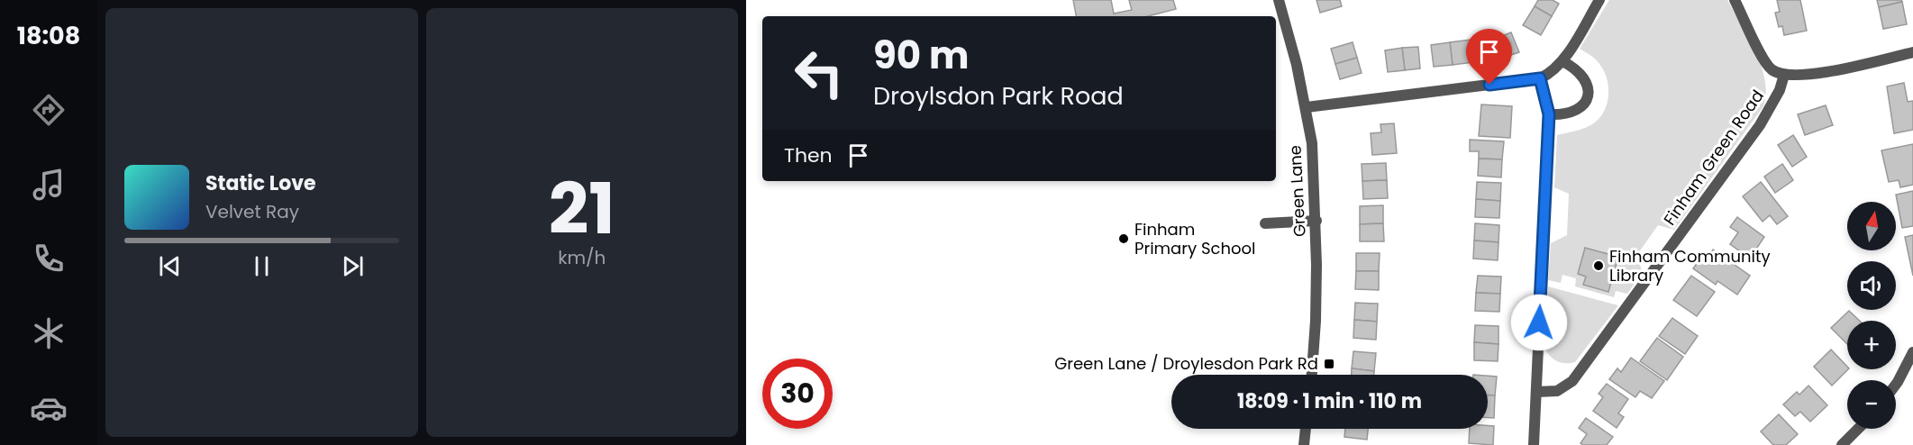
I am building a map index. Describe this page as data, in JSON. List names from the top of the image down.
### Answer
{
  "streets": {
    "street": ["Finham Green Road", "Green Lane"]
  },
  "places": {
    "other": ["Finham Primary School", "Finham Community Library"],
    "transit": ["Green Lane / Droylesdon Park Rd"]
  },
  "north": "top",
  "page": {
    "tabs": "18:08",
    "tile": ["21", "km/h"],
    "turn": ["90 m", "Droylsdon Park Road"],
    "then": "Then",
    "song": ["Static Love", "Velvet Ray"],
    "map_buttons": ["+", "−"],
    "limit": "30",
    "trip": "18:09 · 1 min · 110 m"
  }
}
